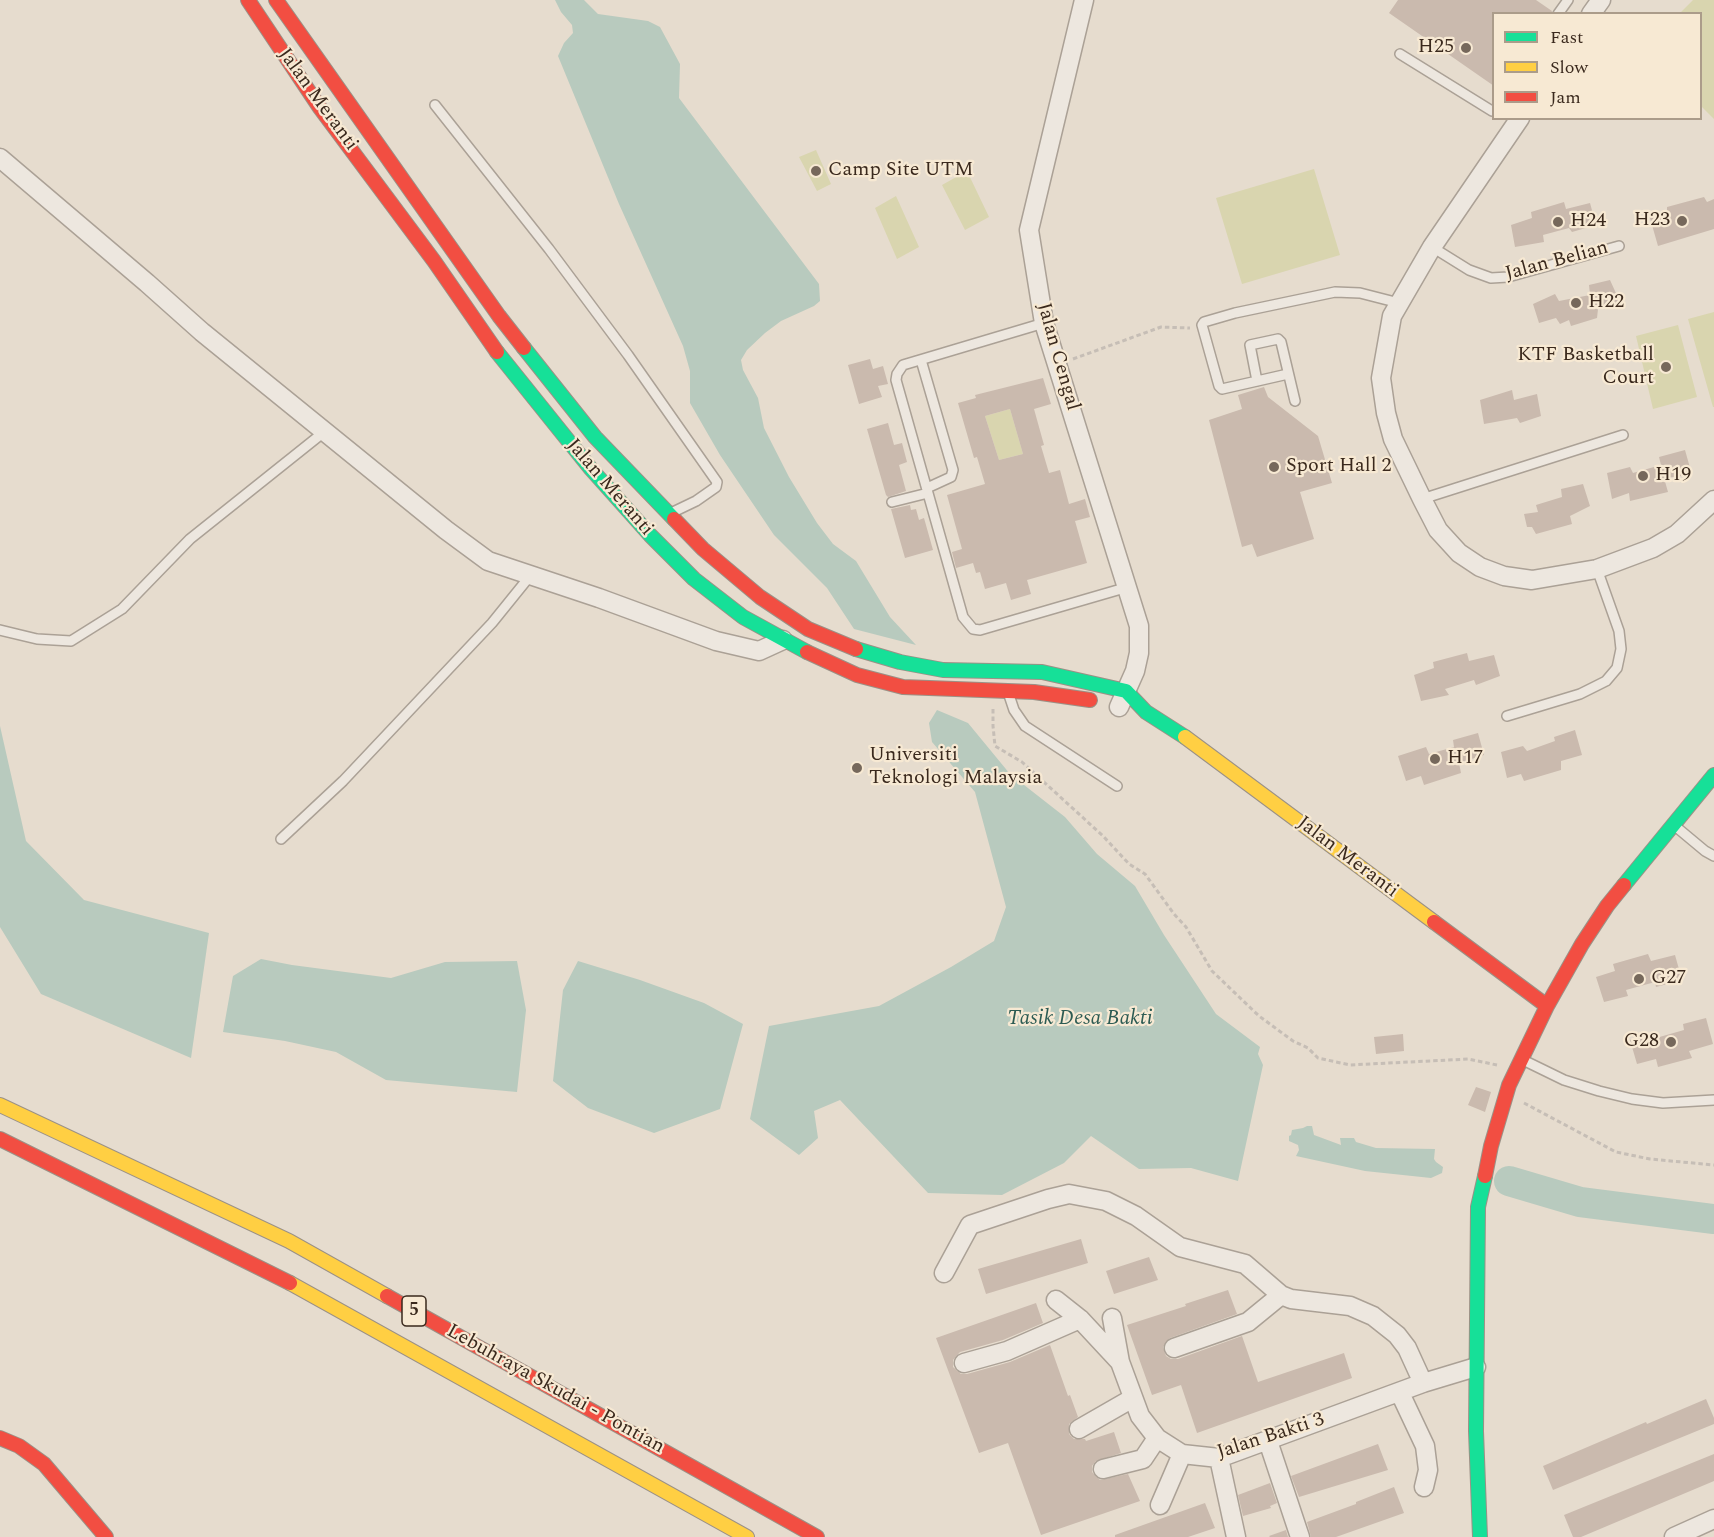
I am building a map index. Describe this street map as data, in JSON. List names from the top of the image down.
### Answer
{
  "streets": {
    "main road": ["Jalan Meranti", "5", "Lebuhraya Skudai - Pontian"],
    "street": ["Jalan Cengal", "Jalan Bakti 3"],
    "lane": ["Jalan Belian"]
  },
  "crossings": [
    ["Jalan Meranti", "Jalan Cengal"]
  ],
  "water": ["Tasik Desa Bakti"],
  "places": [
    "H25",
    "Camp Site UTM",
    "H23",
    "H24",
    "H22",
    "KTF Basketball Court",
    "Sport Hall 2",
    "H19",
    "H17",
    "Universiti Teknologi Malaysia",
    "G27",
    "G28"
  ],
  "legend": ["Fast", "Slow", "Jam"]
}
